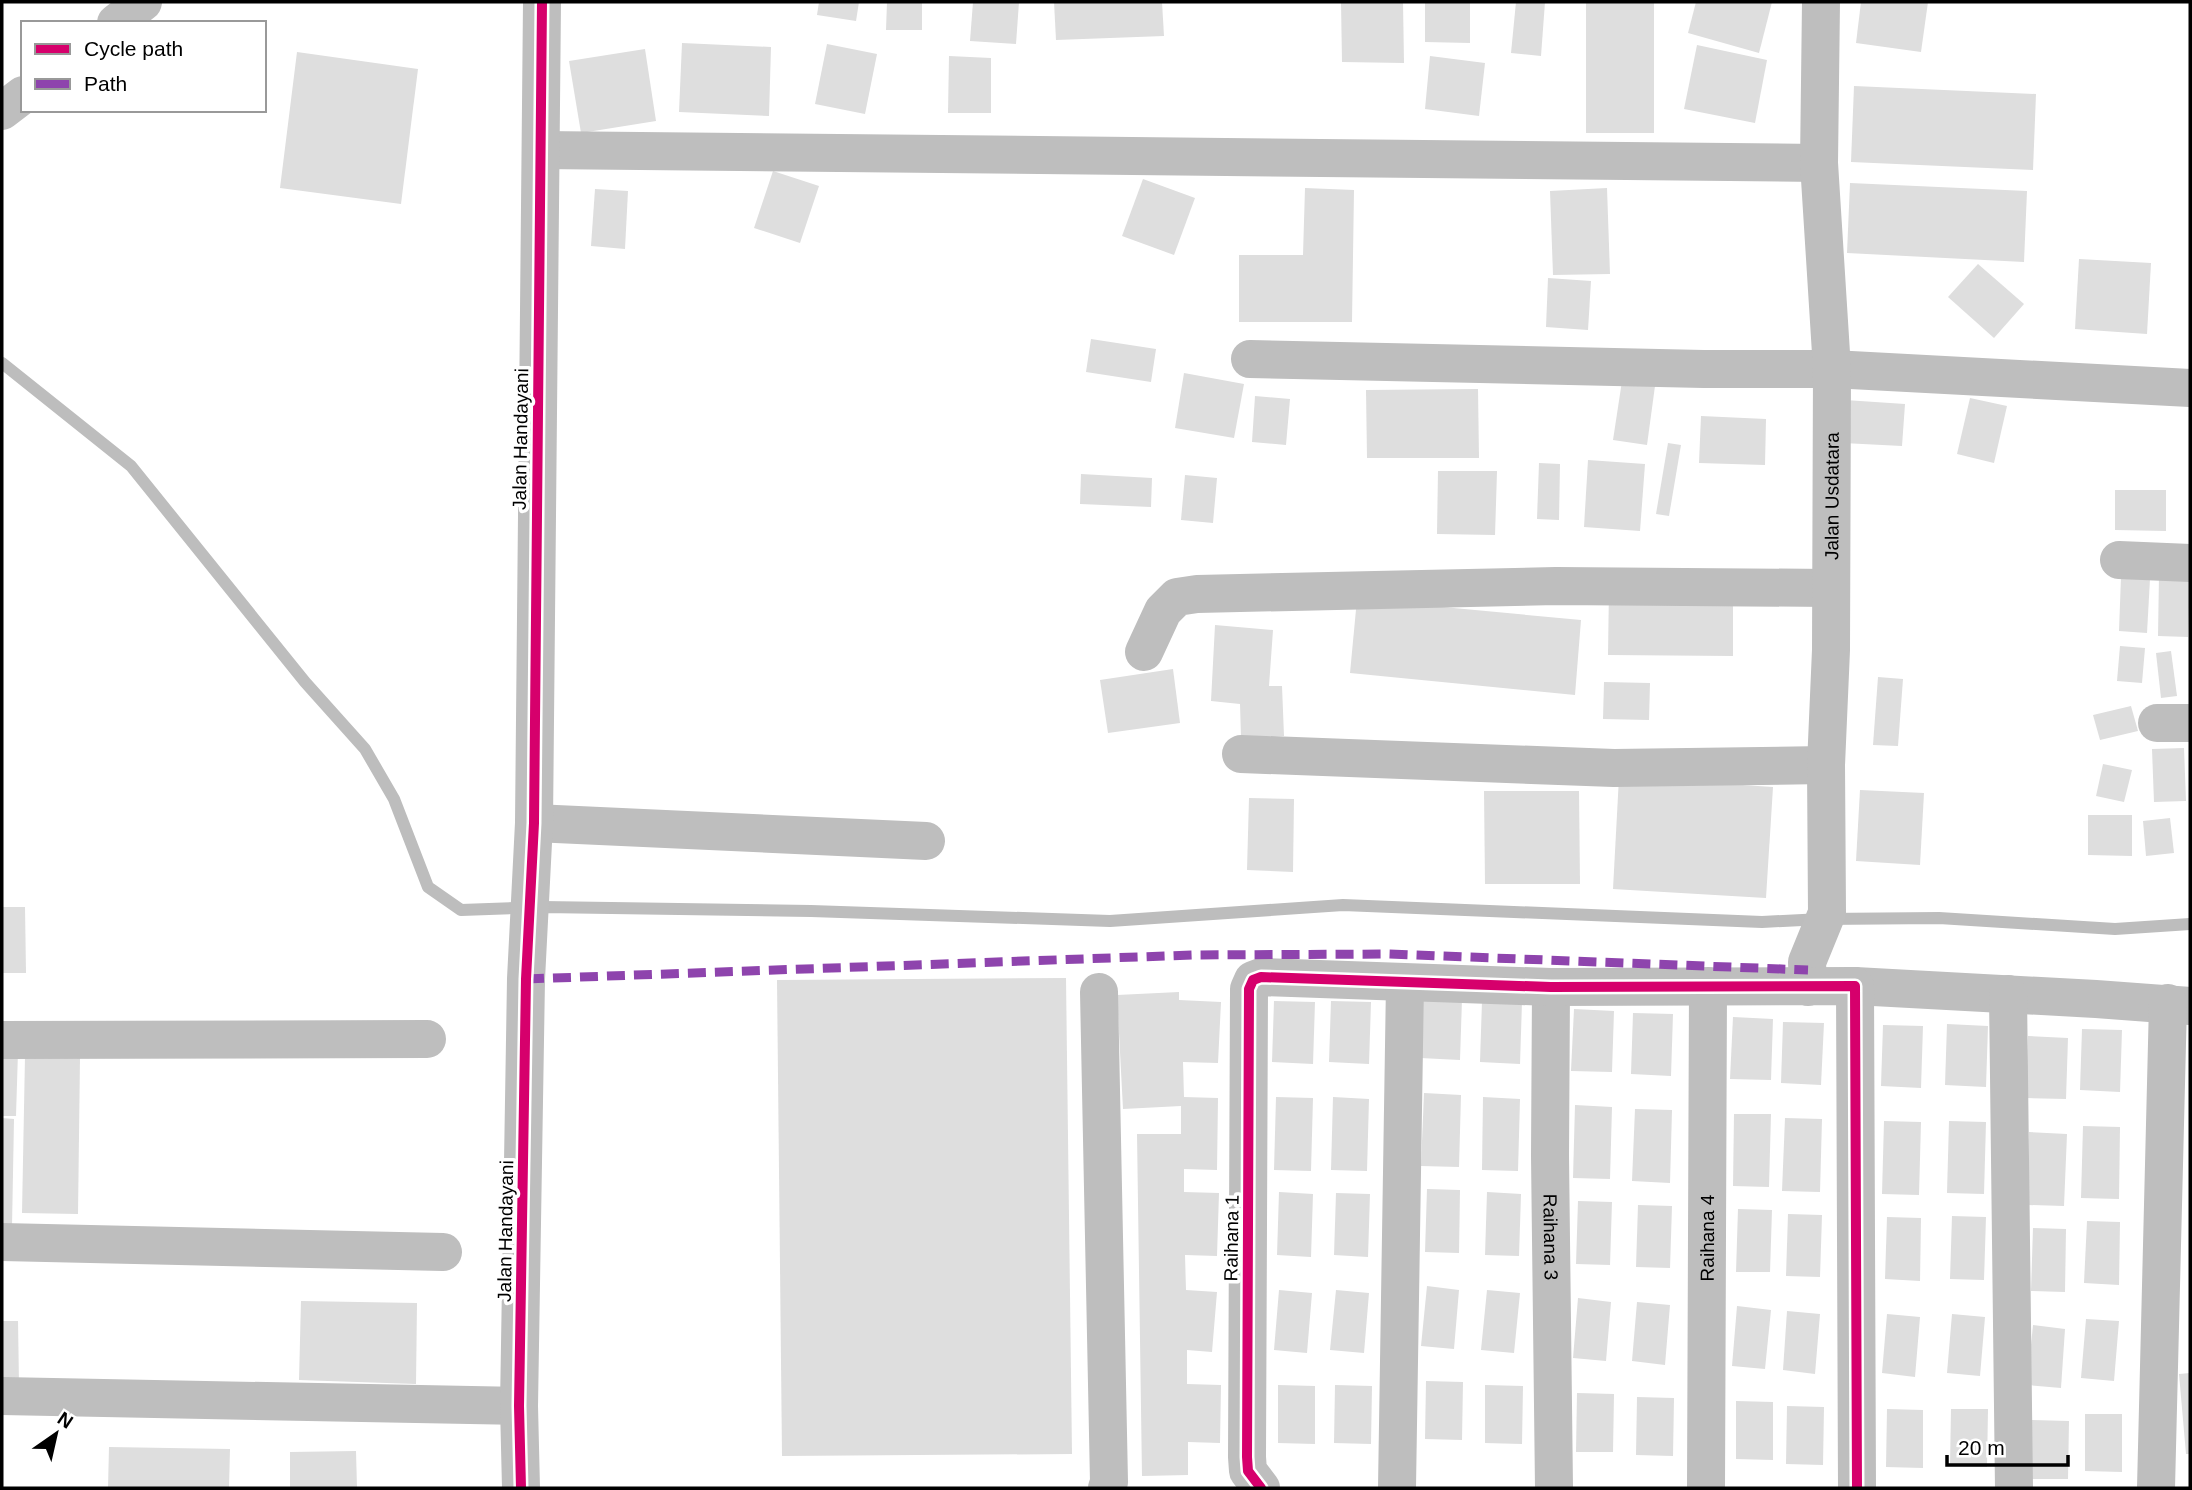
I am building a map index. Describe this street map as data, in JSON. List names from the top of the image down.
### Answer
{
  "streets": {
    "street": [
      "Jalan Handayani",
      "Jalan Usdatara",
      "Raihana 4",
      "Raihana 1",
      "Raihana 3"
    ]
  },
  "legend": ["Cycle path", "Path"],
  "scale_bar": "20 m",
  "north": "top right"
}
